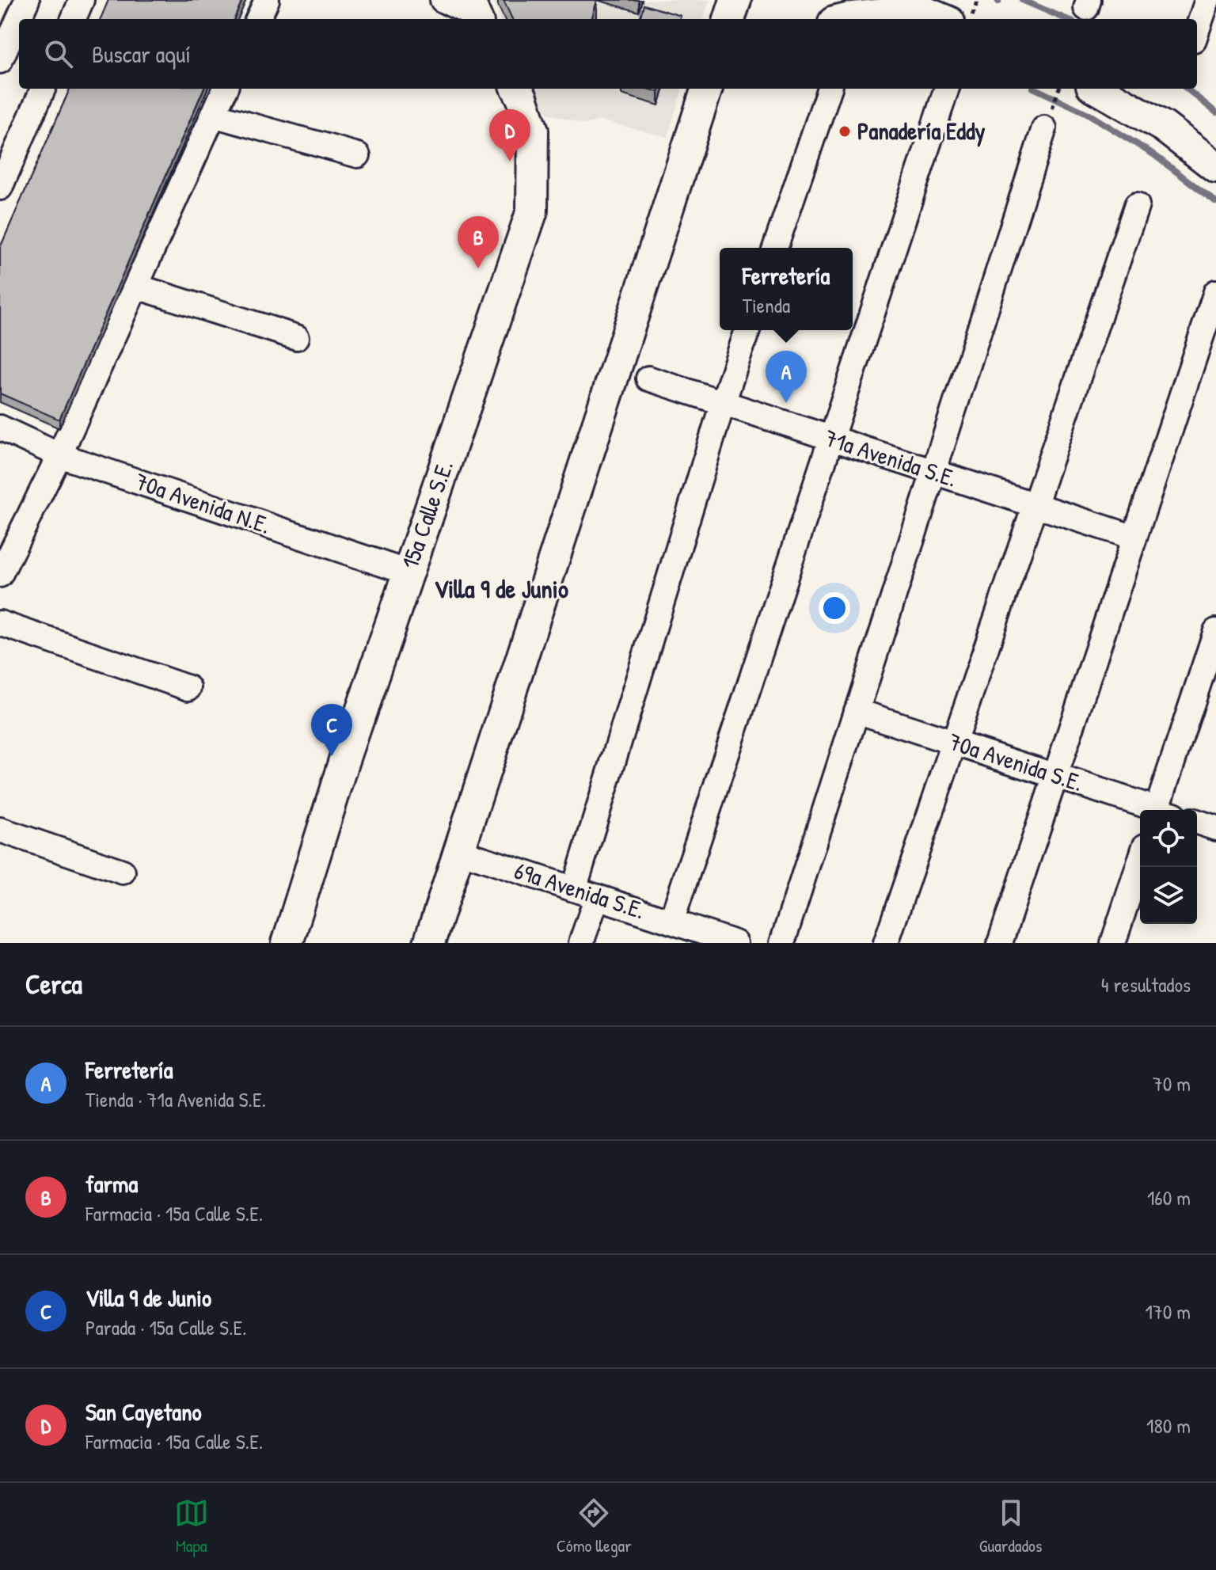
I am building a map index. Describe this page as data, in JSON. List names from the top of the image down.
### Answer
{
  "streets": {
    "street": [
      "71a Avenida S.E.",
      "70a Avenida N.E.",
      "15a Calle S.E.",
      "70a Avenida S.E.",
      "69a Avenida S.E."
    ]
  },
  "crossings": [
    ["70a Avenida N.E.", "15a Calle S.E."]
  ],
  "districts": ["Villa 9 de Junio"],
  "places": ["Panadería Eddy"],
  "page": {
    "search": "Buscar aquí",
    "pins": [
      "D",
      "B",
      "A",
      "C"
    ],
    "popup": ["Ferretería", "Tienda"],
    "heading": ["Cerca", "4 resultados"],
    "list": [
      {
        "mark": "A",
        "name": "Ferretería",
        "note": "Tienda · 71a Avenida S.E.",
        "value": "70 m"
      },
      {
        "mark": "B",
        "name": "farma",
        "note": "Farmacia · 15a Calle S.E.",
        "value": "160 m"
      },
      {
        "mark": "C",
        "name": "Villa 9 de Junio",
        "note": "Parada · 15a Calle S.E.",
        "value": "170 m"
      },
      {
        "mark": "D",
        "name": "San Cayetano",
        "note": "Farmacia · 15a Calle S.E.",
        "value": "180 m"
      }
    ],
    "nav": ["Mapa", "Cómo llegar", "Guardados"]
  }
}
